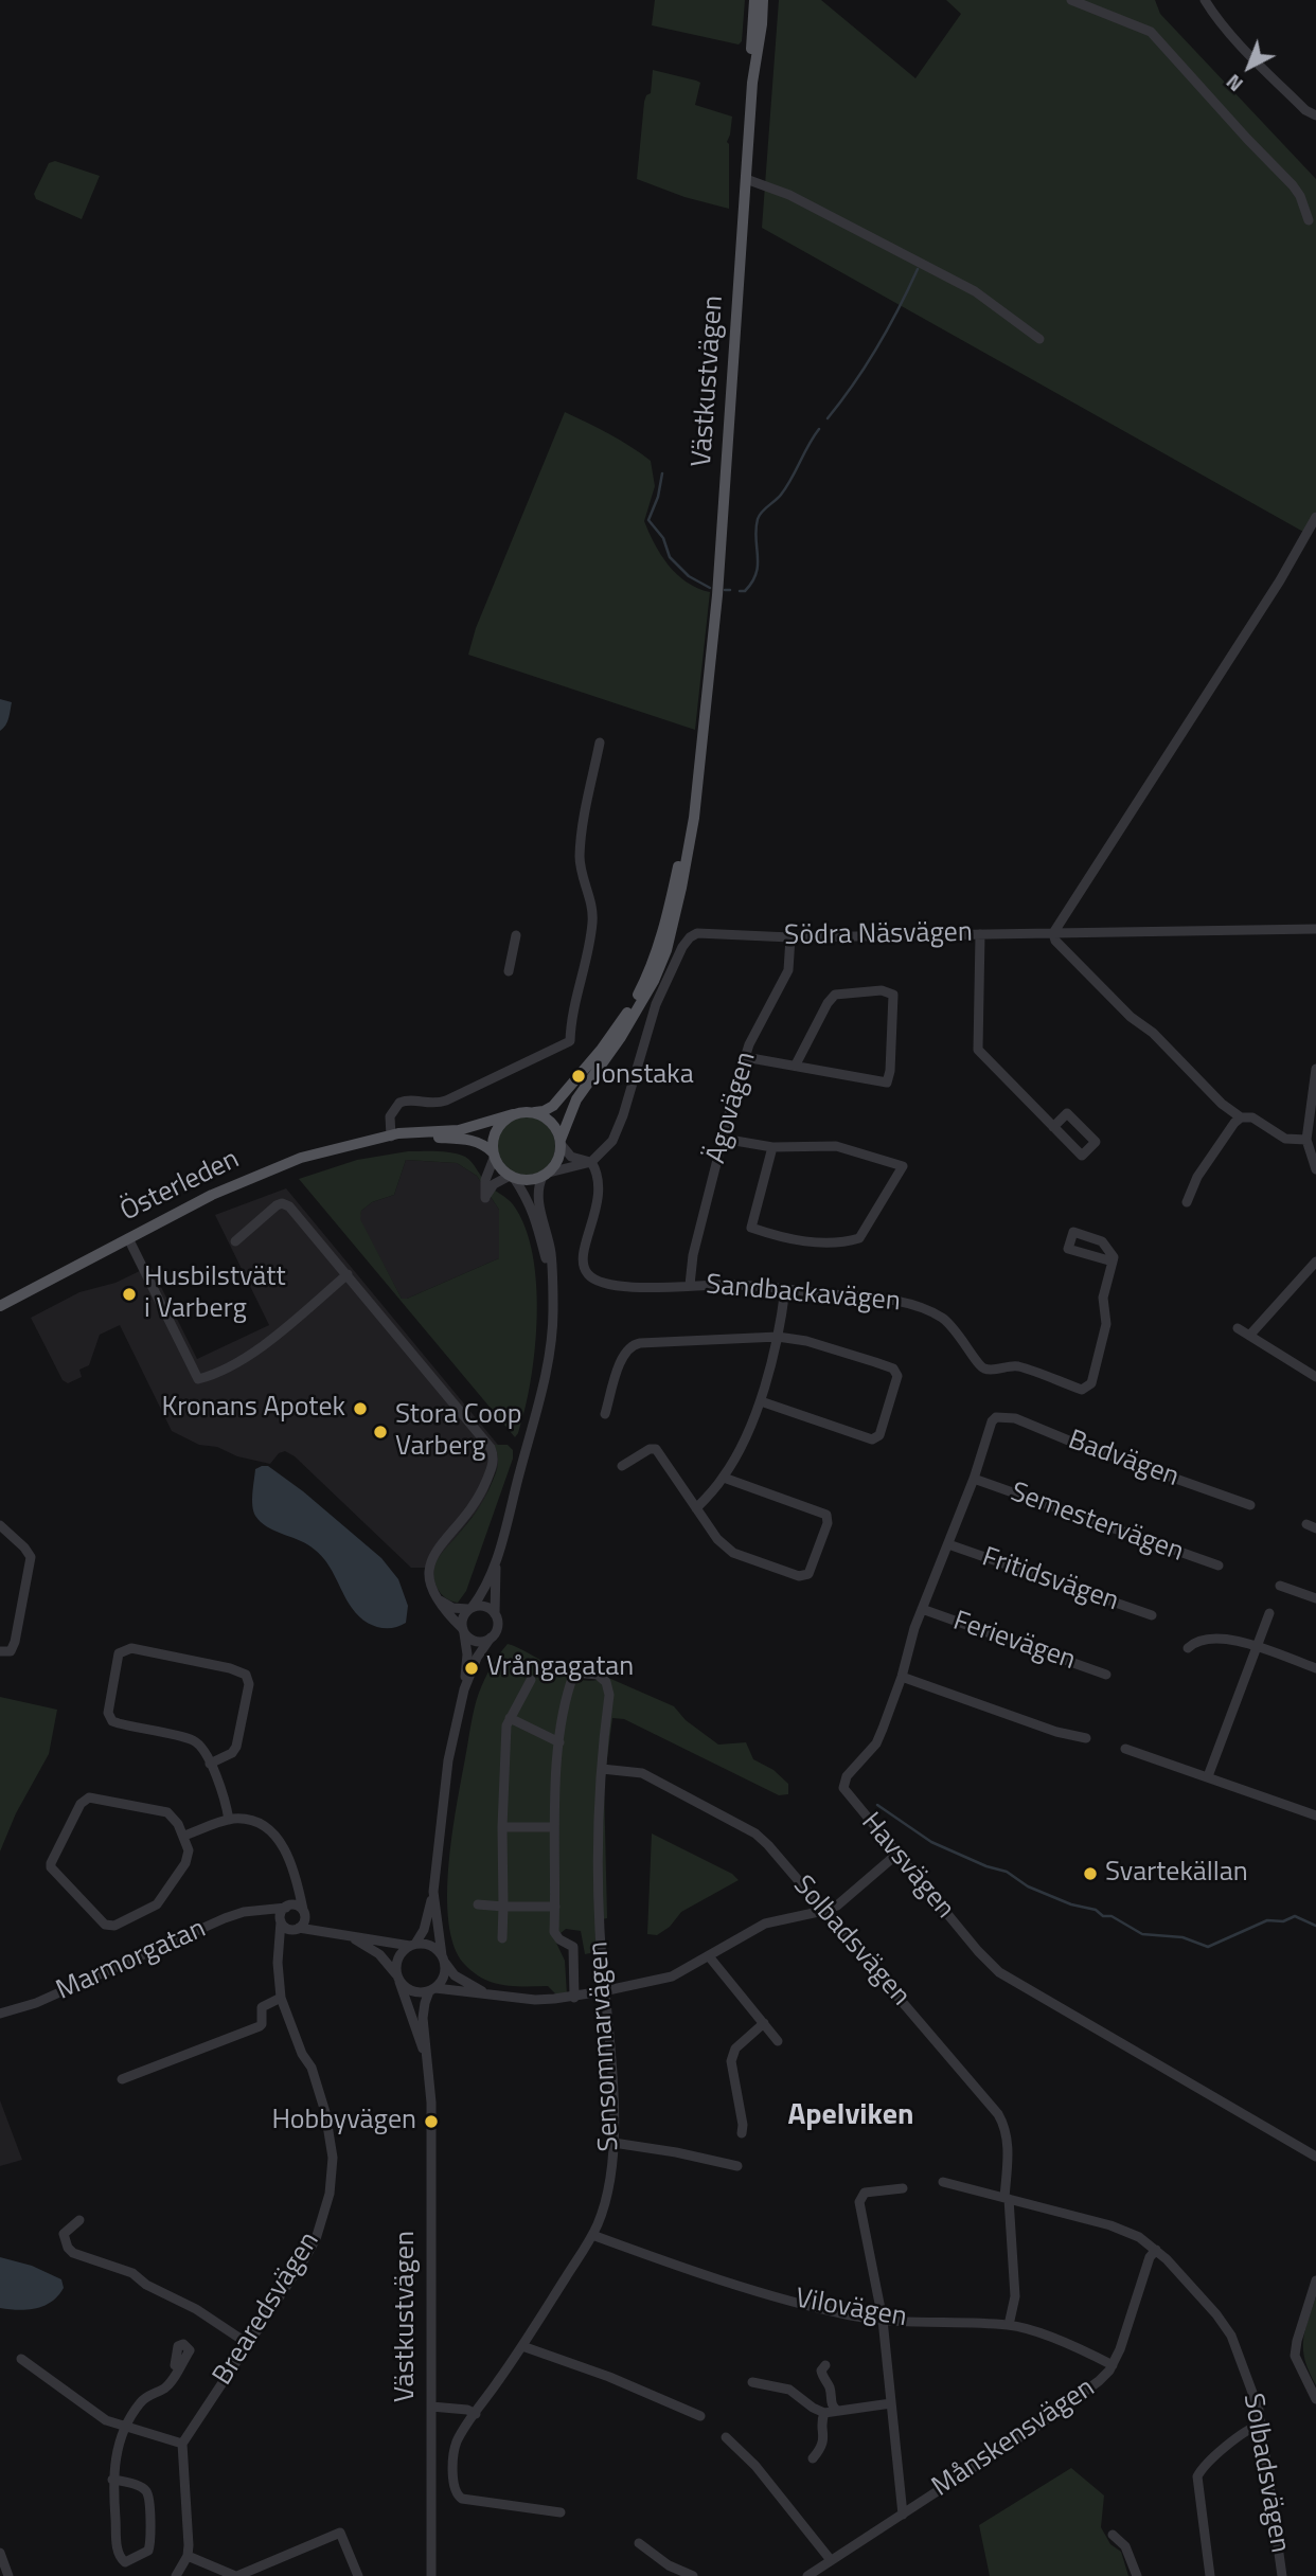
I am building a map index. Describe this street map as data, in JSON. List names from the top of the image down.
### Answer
{
  "streets": {
    "main road": ["Västkustvägen", "Österleden"],
    "street": [
      "Södra Näsvägen",
      "Ägovägen",
      "Sandbackavägen",
      "Badvägen",
      "Semestervägen",
      "Fritidsvägen",
      "Ferievägen",
      "Havsvägen",
      "Solbadsvägen",
      "Marmorgatan",
      "Sensommarvägen",
      "Brearedsvägen",
      "Vilovägen",
      "Månskensvägen"
    ]
  },
  "crossings": [
    ["Västkustvägen", "Österleden"],
    ["Södra Näsvägen", "Ägovägen"],
    ["Södra Näsvägen", "Sandbackavägen"],
    ["Ägovägen", "Sandbackavägen"],
    ["Badvägen", "Havsvägen"],
    ["Semestervägen", "Havsvägen"],
    ["Fritidsvägen", "Havsvägen"],
    ["Ferievägen", "Havsvägen"],
    ["Solbadsvägen", "Sensommarvägen"],
    ["Solbadsvägen", "Vilovägen"],
    ["Solbadsvägen", "Månskensvägen"],
    ["Marmorgatan", "Brearedsvägen"],
    ["Sensommarvägen", "Vilovägen"],
    ["Vilovägen", "Månskensvägen"]
  ],
  "districts": ["Apelviken"],
  "places": [
    "Jonstaka",
    "Husbilstvätt i Varberg",
    "Kronans Apotek",
    "Stora Coop Varberg",
    "Vrångagatan",
    "Svartekällan",
    "Hobbyvägen"
  ],
  "north": "bottom left"
}
